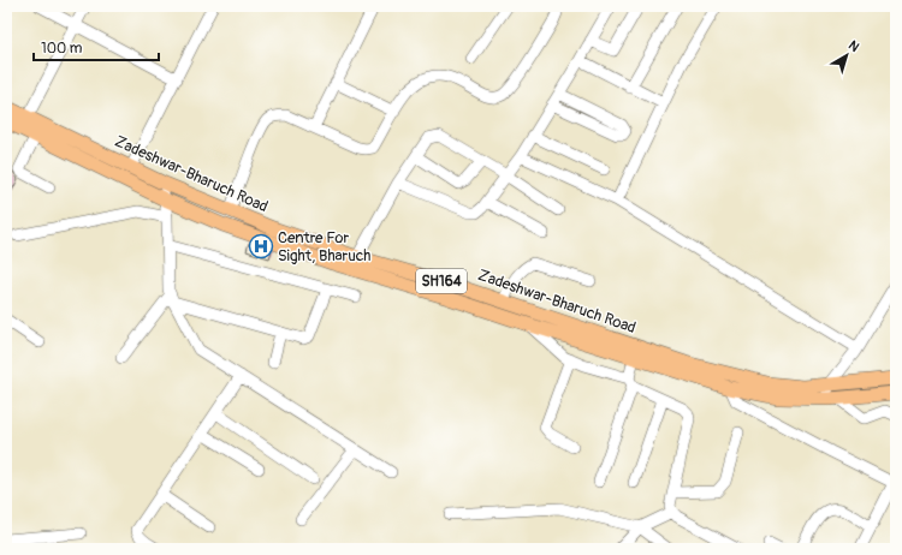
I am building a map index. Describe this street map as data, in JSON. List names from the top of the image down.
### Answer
{
  "streets": {
    "main road": ["Zadeshwar-Bharuch Road", "SH164"]
  },
  "places": {
    "hospital": ["Centre For Sight, Bharuch"]
  },
  "scale_bar": "100 m",
  "north": "top right"
}
